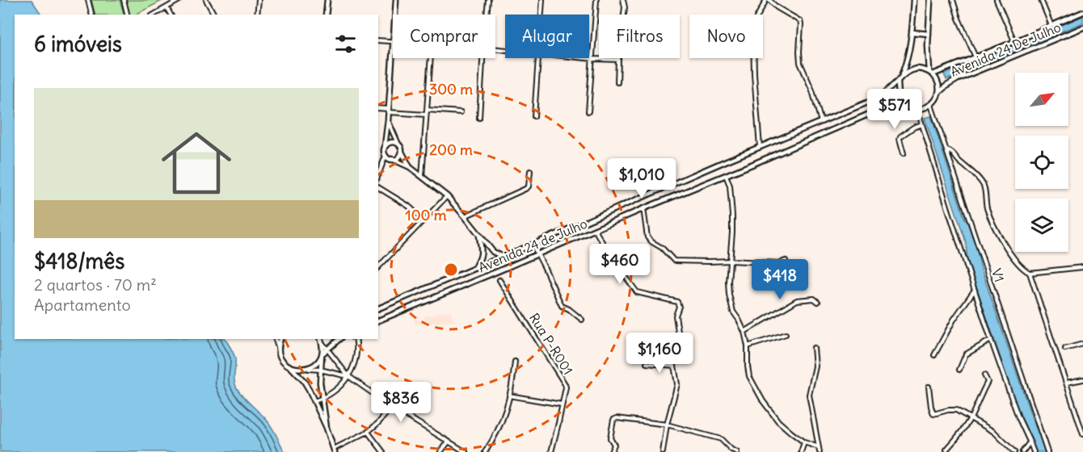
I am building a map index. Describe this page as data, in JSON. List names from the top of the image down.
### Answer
{
  "streets": {
    "street": [
      "Avenida 24 De Julho",
      "Avenida 24 de Julho",
      "V1",
      "Rua P-R001"
    ]
  },
  "crossings": [
    ["Avenida 24 De Julho", "Avenida 24 de Julho"],
    ["Avenida 24 De Julho", "V1"],
    ["Avenida 24 de Julho", "V1"]
  ],
  "north": "top right",
  "page": {
    "chip": [
      "Comprar",
      "Alugar",
      "Filtros",
      "Novo"
    ],
    "heading": "6 imóveis",
    "list": [
      {
        "name": "$418/mês",
        "note": "2 quartos · 70 m² · Apartamento"
      }
    ],
    "price": [
      "$571",
      "$1,010",
      "$460",
      "$418",
      "$1,160",
      "$836"
    ]
  },
  "rings": ["300 m", "200 m", "100 m"]
}
